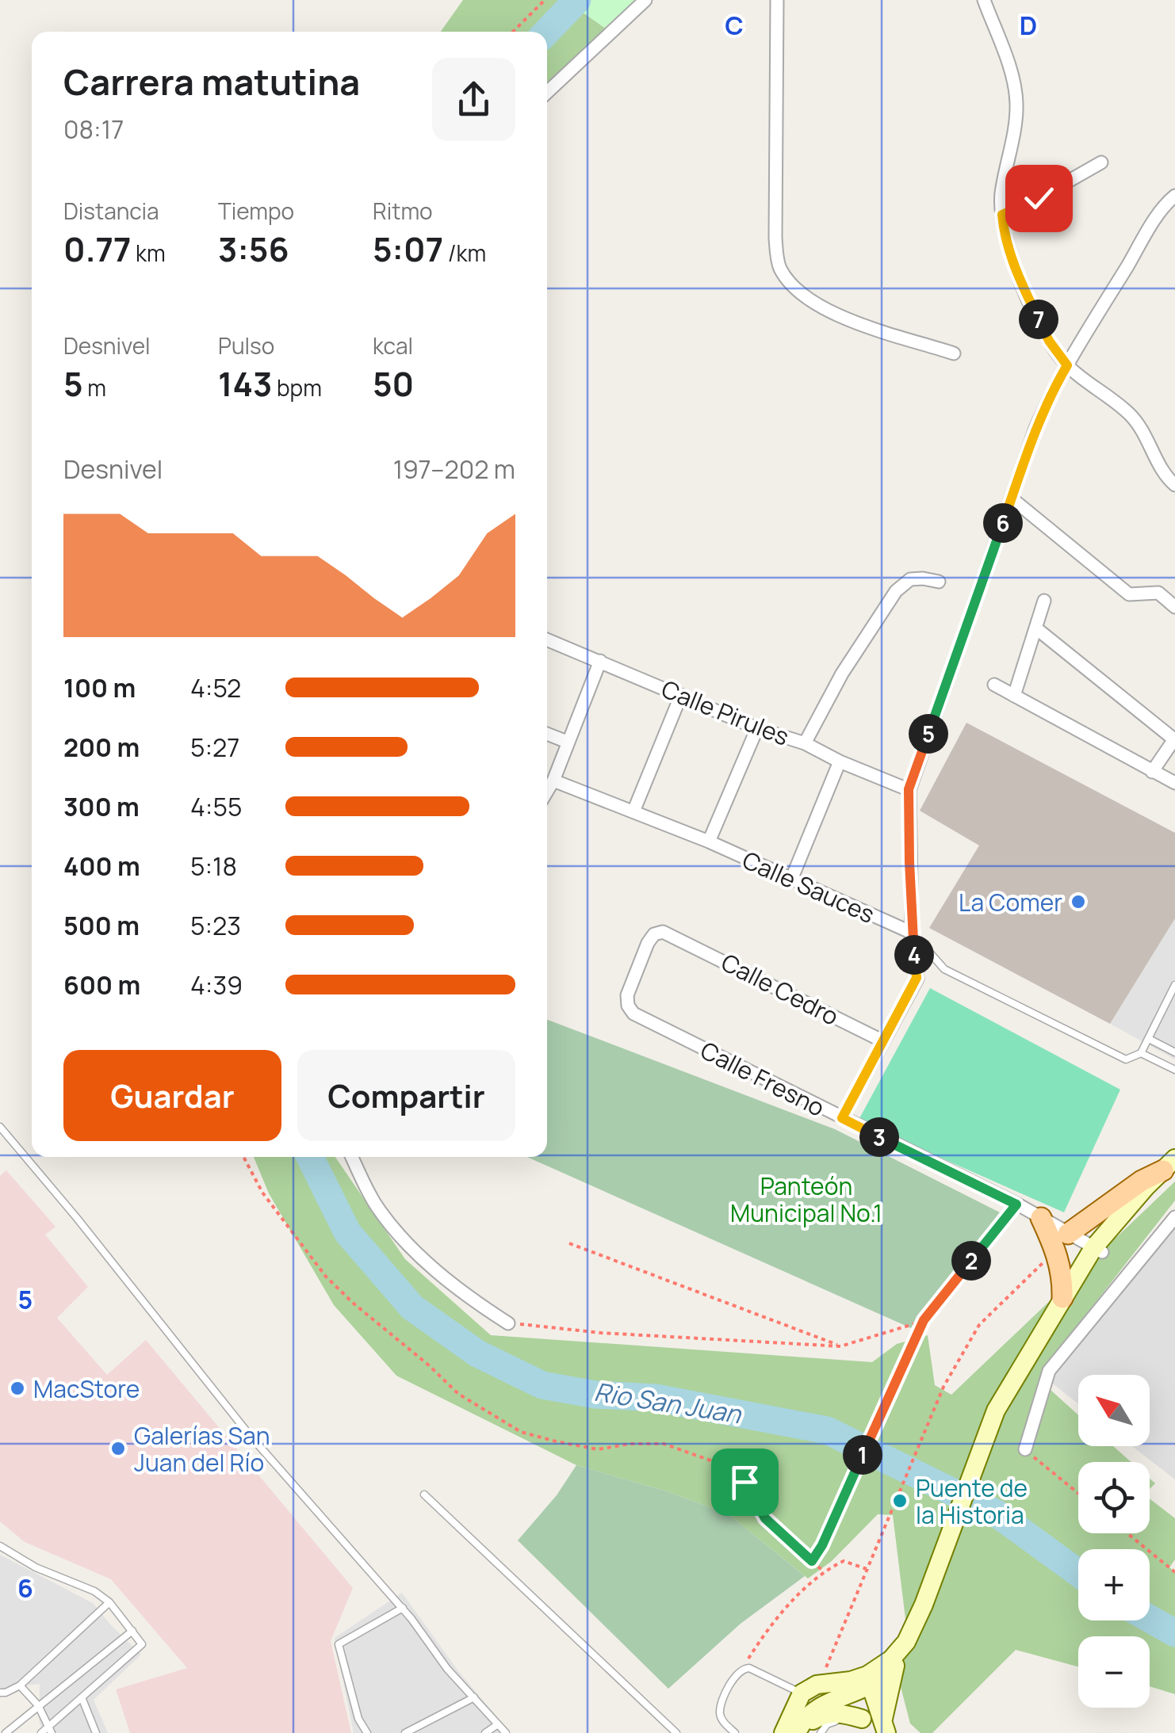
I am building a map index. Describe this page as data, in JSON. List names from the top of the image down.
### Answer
{
  "streets": {
    "street": [
      "Calle Pirules",
      "Calle Sauces",
      "Calle Cedro",
      "Calle Fresno"
    ]
  },
  "crossings": [
    ["Calle Cedro", "Calle Fresno"]
  ],
  "water": ["Rio San Juan"],
  "parks": ["Panteón Municipal No.1"],
  "places": [
    "La Comer",
    "MacStore",
    "Galerías San Juan del Río",
    "Puente de la Historia"
  ],
  "north": "top left",
  "page": {
    "heading": ["Carrera matutina", "08:17"],
    "stats": [
      ["Distancia", "0.77 km"],
      ["Tiempo", "3:56"],
      ["Ritmo", "5:07 /km"],
      ["Desnivel", "5 m"],
      ["Pulso", "143 bpm"],
      ["kcal", "50"]
    ],
    "pins": [
      "7",
      "6",
      "5",
      "4",
      "3",
      "2",
      "1"
    ],
    "chart": ["Desnivel", "197–202 m"],
    "list": [
      {
        "name": "100 m",
        "note": "4:52"
      },
      {
        "name": "200 m",
        "note": "5:27"
      },
      {
        "name": "300 m",
        "note": "4:55"
      },
      {
        "name": "400 m",
        "note": "5:18"
      },
      {
        "name": "500 m",
        "note": "5:23"
      },
      {
        "name": "600 m",
        "note": "4:39"
      }
    ],
    "buttons": ["Guardar", "Compartir"],
    "map_buttons": ["+", "−"]
  },
  "grid": {
    "columns": ["C", "D"],
    "rows": ["5", "6"]
  }
}
